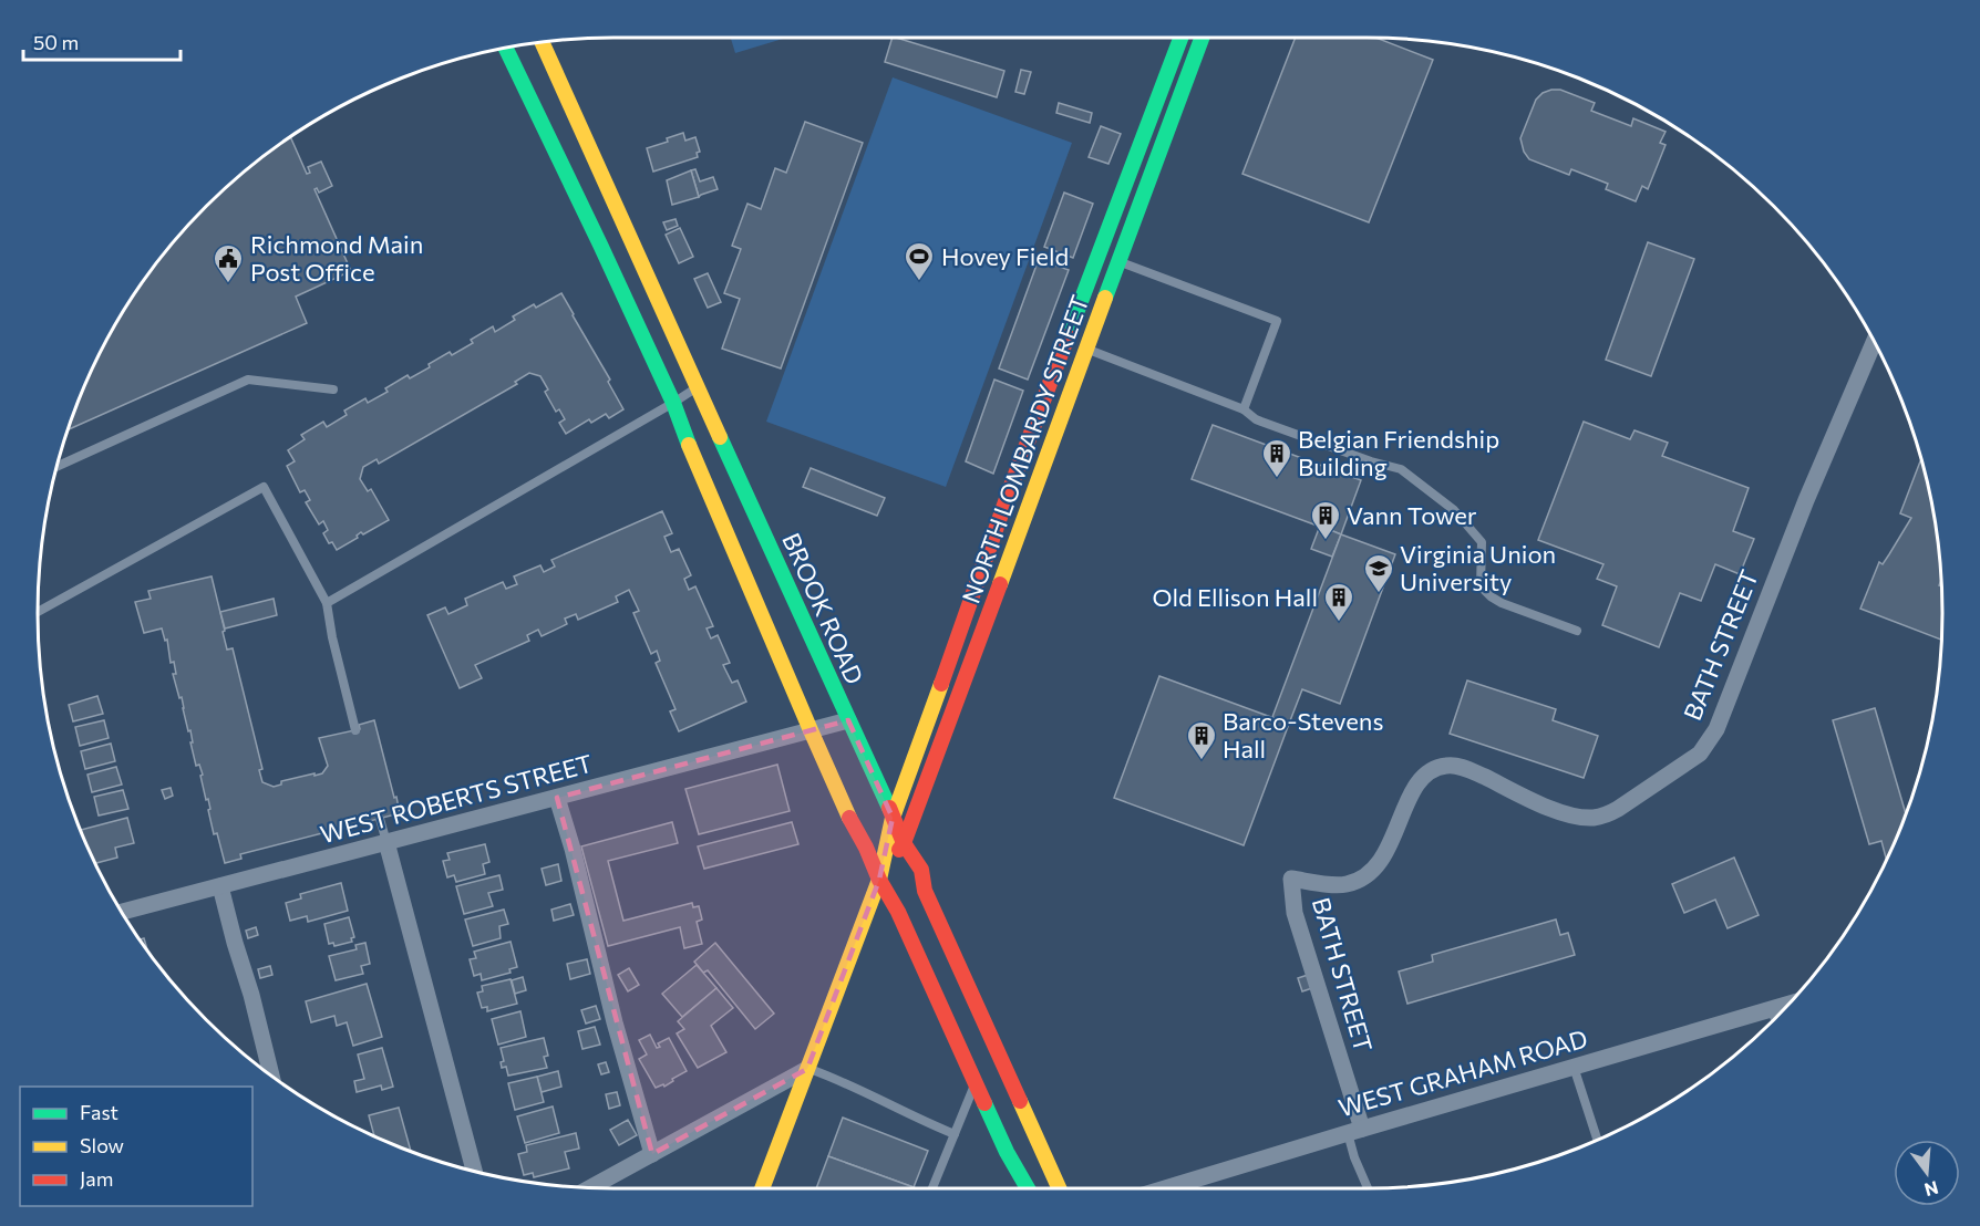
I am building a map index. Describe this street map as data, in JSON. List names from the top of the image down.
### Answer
{
  "streets": {
    "main road": ["NORTH LOMBARDY STREET", "BROOK ROAD"],
    "street": ["BATH STREET", "WEST ROBERTS STREET", "WEST GRAHAM ROAD"]
  },
  "crossings": [
    ["NORTH LOMBARDY STREET", "BROOK ROAD"],
    ["BROOK ROAD", "WEST ROBERTS STREET"],
    ["BATH STREET", "WEST GRAHAM ROAD"]
  ],
  "places": {
    "sports": ["Hovey Field"],
    "public building": ["Richmond Main Post Office"],
    "building": [
      "Belgian Friendship Building",
      "Vann Tower",
      "Old Ellison Hall",
      "Barco-Stevens Hall"
    ],
    "school or university": ["Virginia Union University"]
  },
  "legend": ["Fast", "Slow", "Jam"],
  "scale_bar": "50 m",
  "north": "bottom"
}
